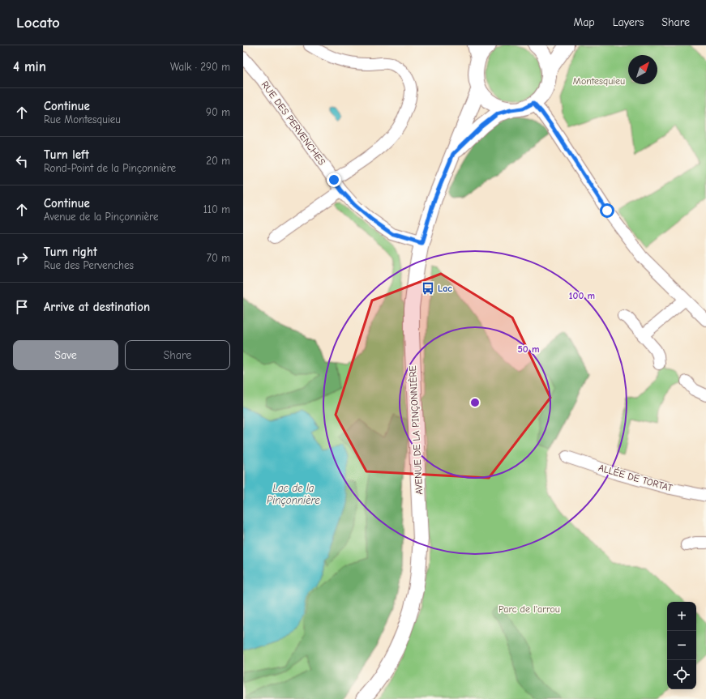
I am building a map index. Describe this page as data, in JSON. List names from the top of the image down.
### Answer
{
  "streets": {
    "main road": ["AVENUE DE LA PINÇONNIÈRE"],
    "street": ["RUE DES PERVENCHES", "ALLÉE DE TORTAT"]
  },
  "crossings": [
    ["RUE DES PERVENCHES", "AVENUE DE LA PINÇONNIÈRE"]
  ],
  "water": ["Lac de la Pinçonnière"],
  "parks": ["Montesquieu", "Parc de l'arrou"],
  "places": {
    "bus stop": ["Lac"]
  },
  "north": "top right",
  "page": {
    "header": "Locato",
    "nav": ["Map", "Layers", "Share"],
    "heading": ["4 min", "Walk · 290 m"],
    "list": [
      ["Continue", "Rue Montesquieu", "90 m"],
      ["Turn left", "Rond-Point de la Pinçonnière", "20 m"],
      ["Continue", "Avenue de la Pinçonnière", "110 m"],
      ["Turn right", "Rue des Pervenches", "70 m"],
      "Arrive at destination"
    ],
    "buttons": ["Save", "Share"],
    "map_buttons": ["+", "−"]
  },
  "rings": ["100 m", "50 m"]
}
